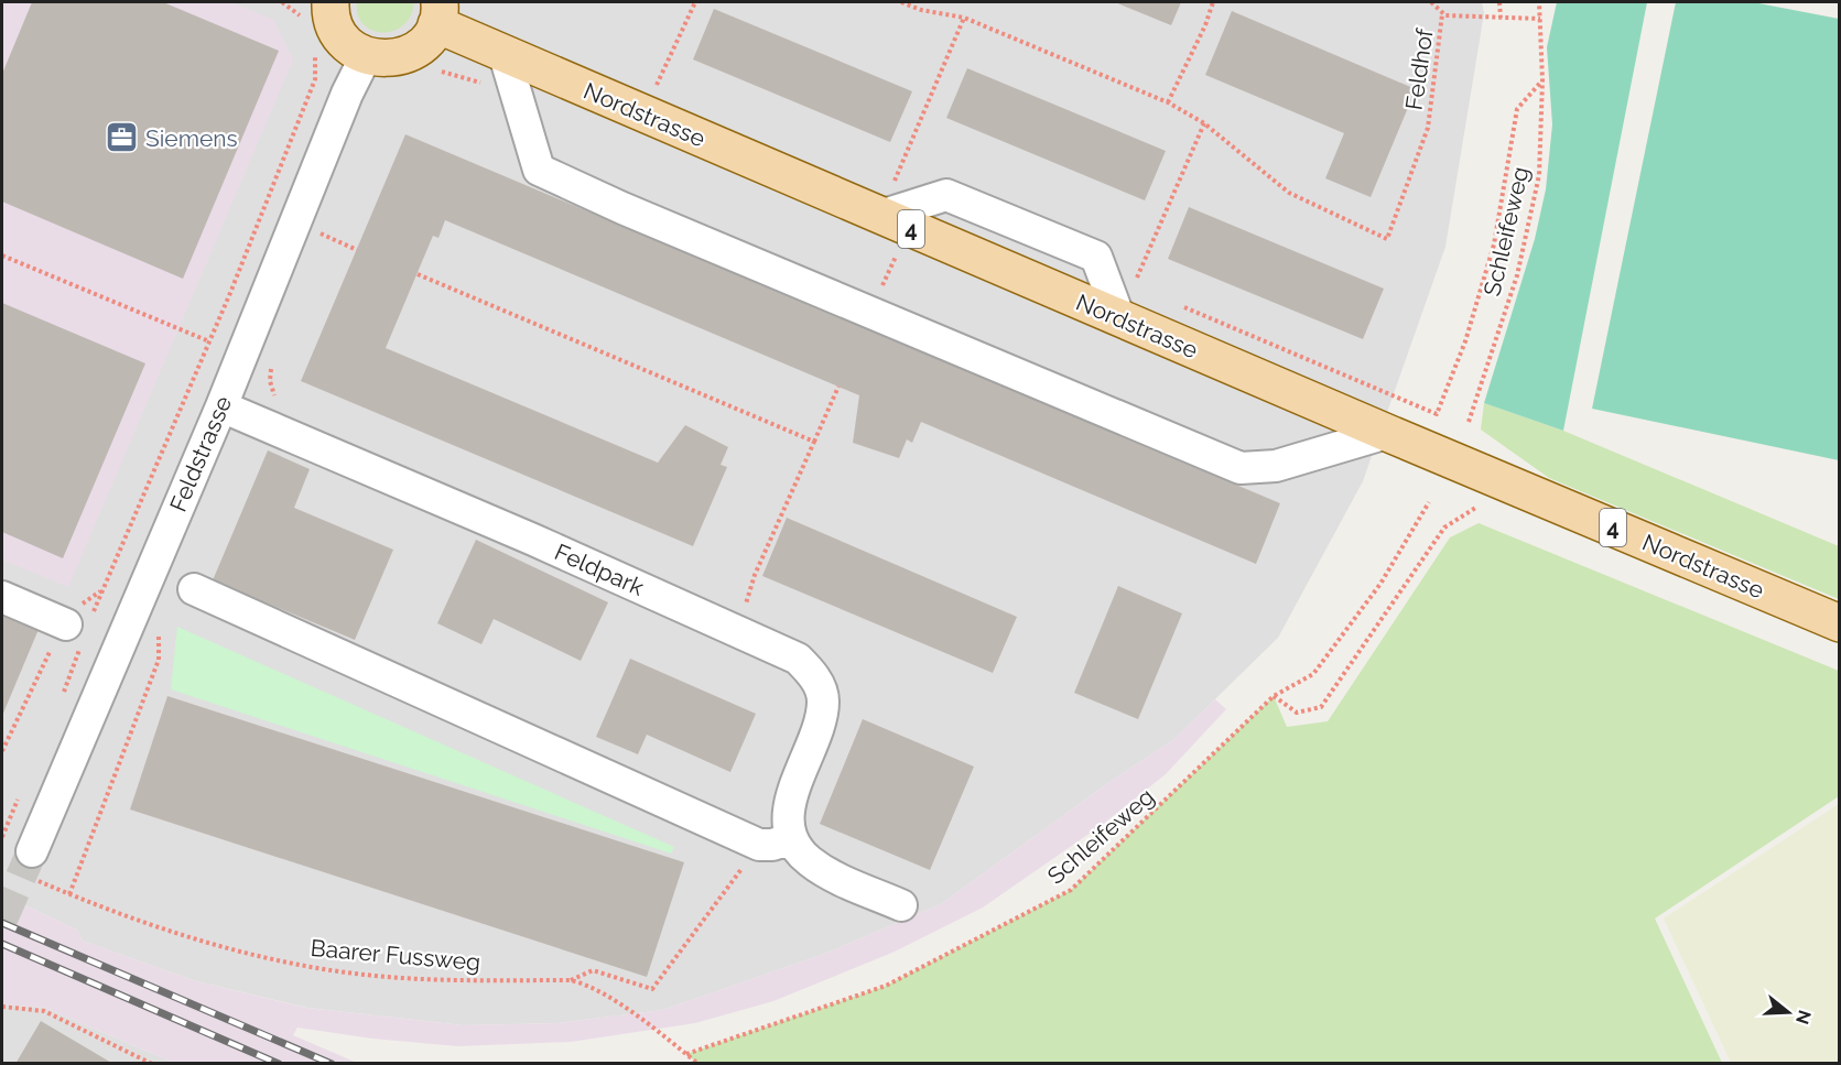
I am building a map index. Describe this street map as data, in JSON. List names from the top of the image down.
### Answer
{
  "streets": {
    "main road": ["Nordstrasse", "4"],
    "street": ["Feldstrasse", "Feldpark"],
    "path": ["Feldhof", "Schleifeweg", "Baarer Fussweg"]
  },
  "crossings": [
    ["Feldhof", "Schleifeweg"],
    ["Schleifeweg", "Baarer Fussweg"],
    ["Feldstrasse", "Feldpark"],
    ["Feldstrasse", "Baarer Fussweg"]
  ],
  "places": {
    "office": ["Siemens"]
  },
  "north": "right"
}
